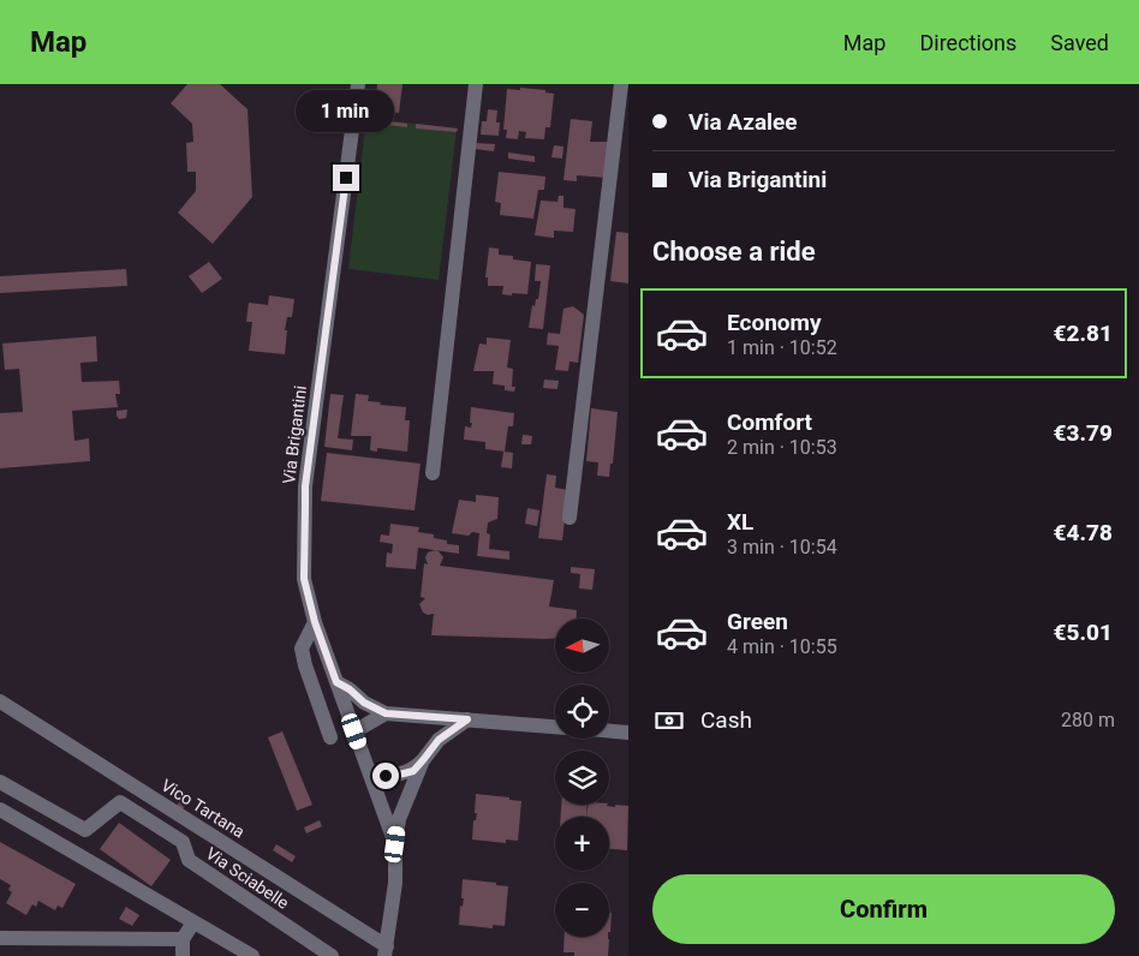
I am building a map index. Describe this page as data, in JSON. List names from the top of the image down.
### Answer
{
  "streets": {
    "street": ["Via Brigantini", "Vico Tartana", "Via Sciabelle"]
  },
  "crossings": [
    ["Via Brigantini", "Vico Tartana"]
  ],
  "north": "left",
  "page": {
    "header": "Map",
    "nav": ["Map", "Directions", "Saved"],
    "banner": ["Via Azalee", "Via Brigantini"],
    "bubble": "1 min",
    "heading": "Choose a ride",
    "list": [
      {
        "name": "Economy",
        "note": "1 min · 10:52",
        "value": "€2.81"
      },
      {
        "name": "Comfort",
        "note": "2 min · 10:53",
        "value": "€3.79"
      },
      {
        "name": "XL",
        "note": "3 min · 10:54",
        "value": "€4.78"
      },
      {
        "name": "Green",
        "note": "4 min · 10:55",
        "value": "€5.01"
      }
    ],
    "map_buttons": ["+", "−"],
    "pay": ["Cash", "280 m"],
    "buttons": "Confirm"
  }
}
